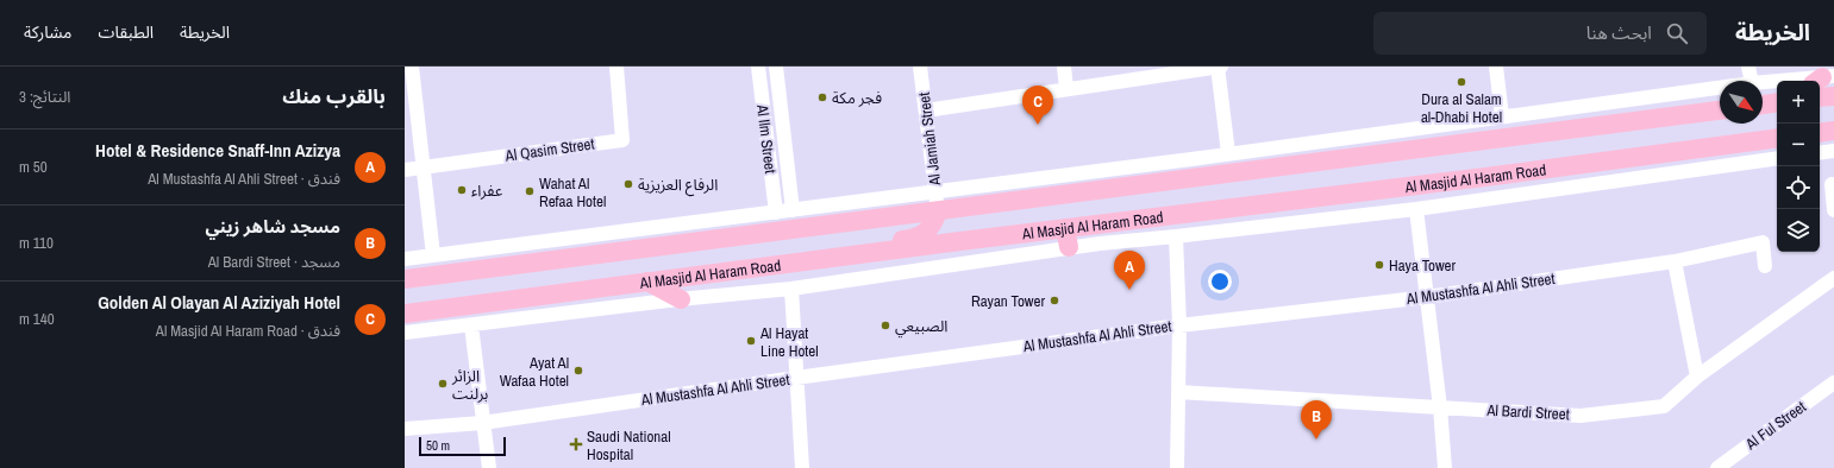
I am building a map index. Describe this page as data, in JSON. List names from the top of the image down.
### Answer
{
  "streets": {
    "main road": ["Al Masjid Al Haram Road"],
    "street": [
      "Al Ilm Street",
      "Al Jamiah Street",
      "Al Qasim Street",
      "Al Mustashfa Al Ahli Street",
      "Al Bardi Street",
      "Al Ful Street"
    ]
  },
  "crossings": [
    ["Al Jamiah Street", "Al Masjid Al Haram Road"]
  ],
  "places": {
    "other": [
      "Dura al Salam al-Dhabi Hotel",
      "فجر مكة",
      "الرفاع العزيزية",
      "عفراء",
      "Wahat Al Refaa Hotel",
      "Haya Tower",
      "Rayan Tower",
      "الصبيعي",
      "Al Hayat Line Hotel",
      "Ayat Al Wafaa Hotel",
      "الزائر برلنت"
    ],
    "health": ["Saudi National Hospital"]
  },
  "scale_bar": "50 m",
  "north": "bottom right",
  "page": {
    "header": "الخريطة",
    "search": "ابحث هنا",
    "nav": ["الخريطة", "الطبقات", "مشاركة"],
    "heading": ["بالقرب منك", "النتائج: 3"],
    "map_buttons": ["+", "−"],
    "pins": ["C", "A", "B"],
    "list": [
      {
        "mark": "A",
        "name": "Hotel & Residence Snaff-Inn Azizya",
        "note": "فندق · Al Mustashfa Al Ahli Street",
        "value": "50 m"
      },
      {
        "mark": "B",
        "name": "مسجد شاهر زيني",
        "note": "مسجد · Al Bardi Street",
        "value": "110 m"
      },
      {
        "mark": "C",
        "name": "Golden Al Olayan Al Aziziyah Hotel",
        "note": "فندق · Al Masjid Al Haram Road",
        "value": "140 m"
      }
    ],
    "scale": "50 m"
  }
}
